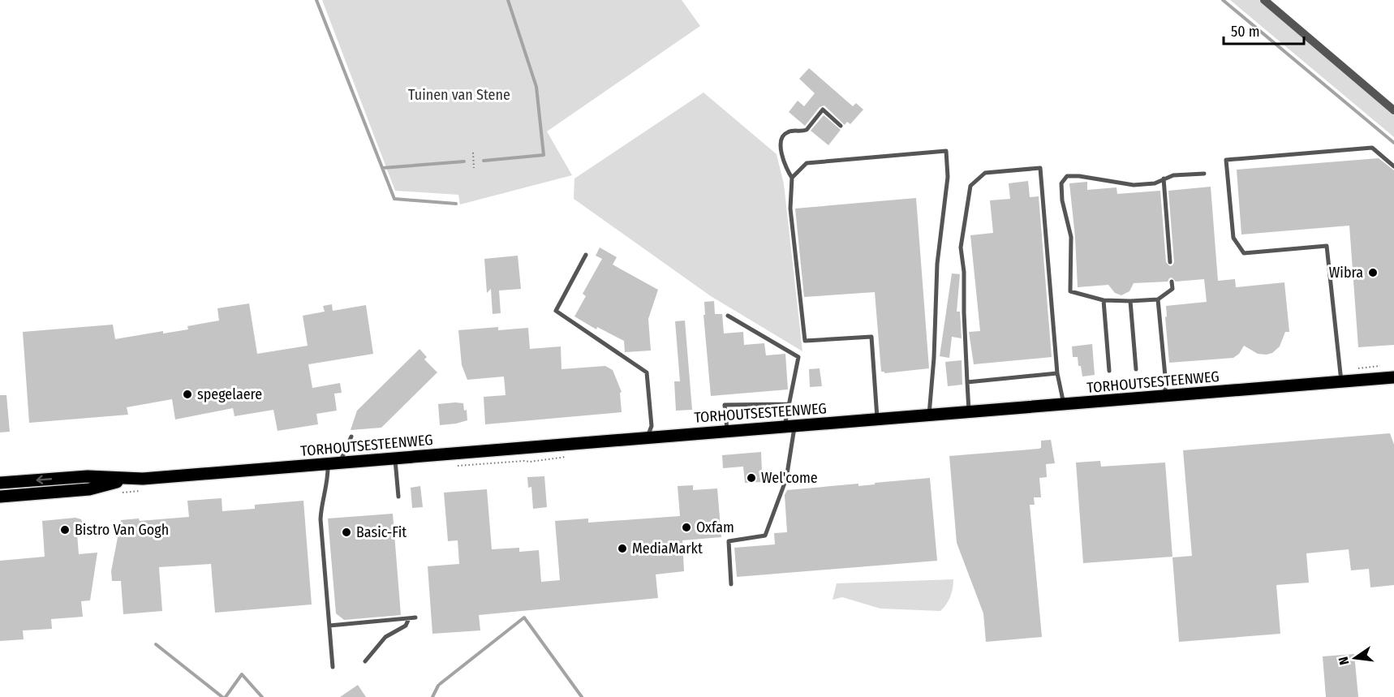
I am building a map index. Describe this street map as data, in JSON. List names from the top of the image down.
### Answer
{
  "streets": {
    "main road": ["TORHOUTSESTEENWEG"]
  },
  "parks": ["Tuinen van Stene"],
  "places": [
    "Wibra",
    "spegelaere",
    "Wel'come",
    "Oxfam",
    "Bistro Van Gogh",
    "Basic-Fit",
    "MediaMarkt"
  ],
  "scale_bar": "50 m",
  "north": "left"
}
